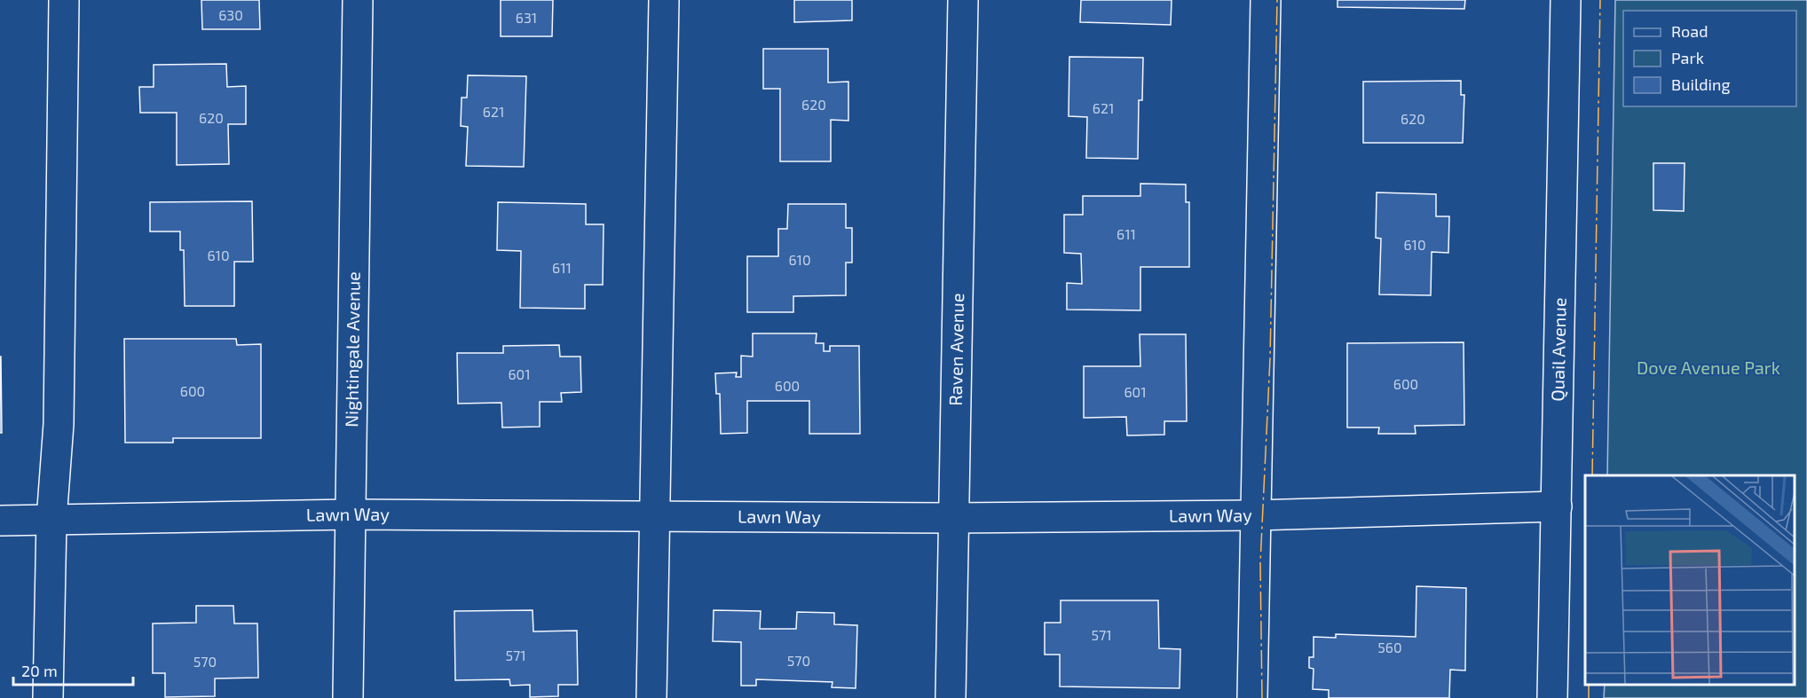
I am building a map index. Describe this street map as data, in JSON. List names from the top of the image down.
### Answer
{
  "streets": {
    "street": [
      "Raven Avenue",
      "Nightingale Avenue",
      "Quail Avenue",
      "Lawn Way"
    ]
  },
  "crossings": [
    ["Raven Avenue", "Lawn Way"],
    ["Nightingale Avenue", "Lawn Way"],
    ["Quail Avenue", "Lawn Way"]
  ],
  "parks": ["Dove Avenue Park"],
  "house_numbers": [
    "630",
    "631",
    "620",
    "621",
    "621",
    "620",
    "620",
    "611",
    "610",
    "610",
    "610",
    "611",
    "601",
    "600",
    "600",
    "600",
    "601",
    "571",
    "560",
    "571",
    "570",
    "570"
  ],
  "legend": ["Road", "Park", "Building"],
  "scale_bar": "20 m"
}
